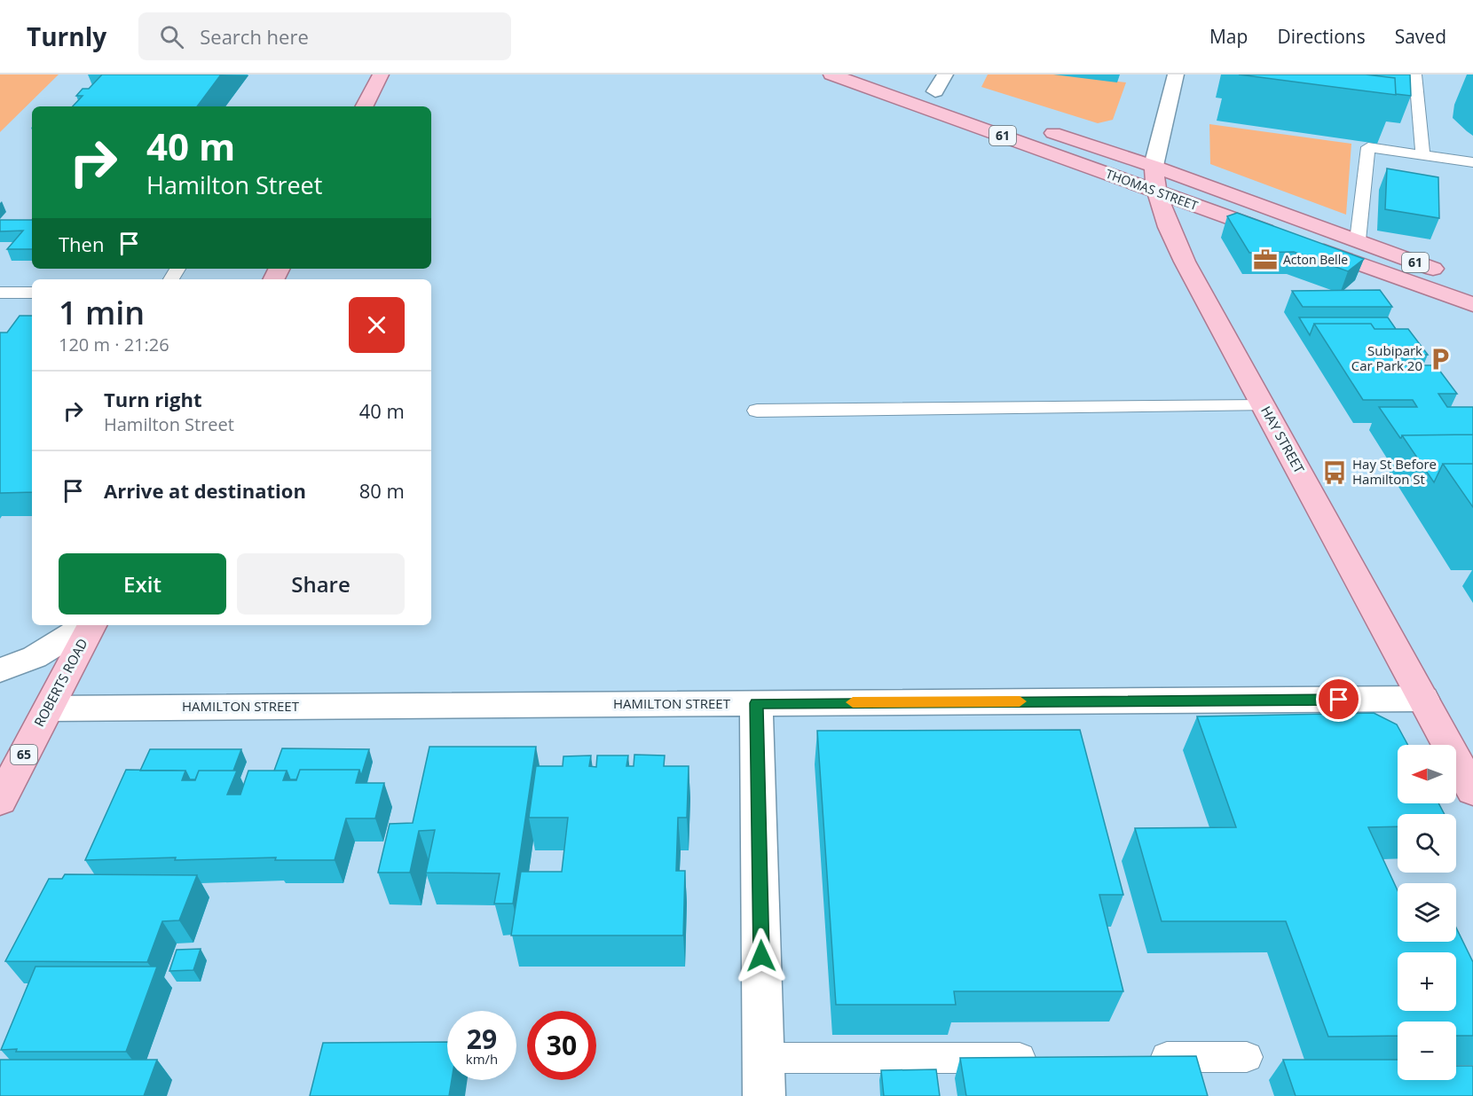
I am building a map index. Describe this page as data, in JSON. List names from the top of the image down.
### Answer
{
  "streets": {
    "main road": [
      "61",
      "THOMAS STREET",
      "HAY STREET",
      "ROBERTS ROAD",
      "65"
    ],
    "street": ["HAMILTON STREET"]
  },
  "crossings": [
    ["THOMAS STREET", "HAY STREET"],
    ["HAY STREET", "HAMILTON STREET"],
    ["ROBERTS ROAD", "HAMILTON STREET"]
  ],
  "places": {
    "office": ["Acton Belle"],
    "parking": ["Subipark Car Park 20"],
    "bus stop": ["Hay St Before Hamilton St"]
  },
  "north": "left",
  "page": {
    "header": "Turnly",
    "search": "Search here",
    "nav": ["Map", "Directions", "Saved"],
    "turn": ["40 m", "Hamilton Street"],
    "then": "Then",
    "heading": ["1 min", "120 m · 21:26"],
    "list": [
      {
        "name": "Turn right",
        "note": "Hamilton Street",
        "value": "40 m"
      },
      {
        "name": "Arrive at destination",
        "value": "80 m"
      }
    ],
    "buttons": ["Exit", "Share"],
    "map_buttons": ["+", "−"],
    "speed": "29 km/h",
    "limit": "30"
  }
}
